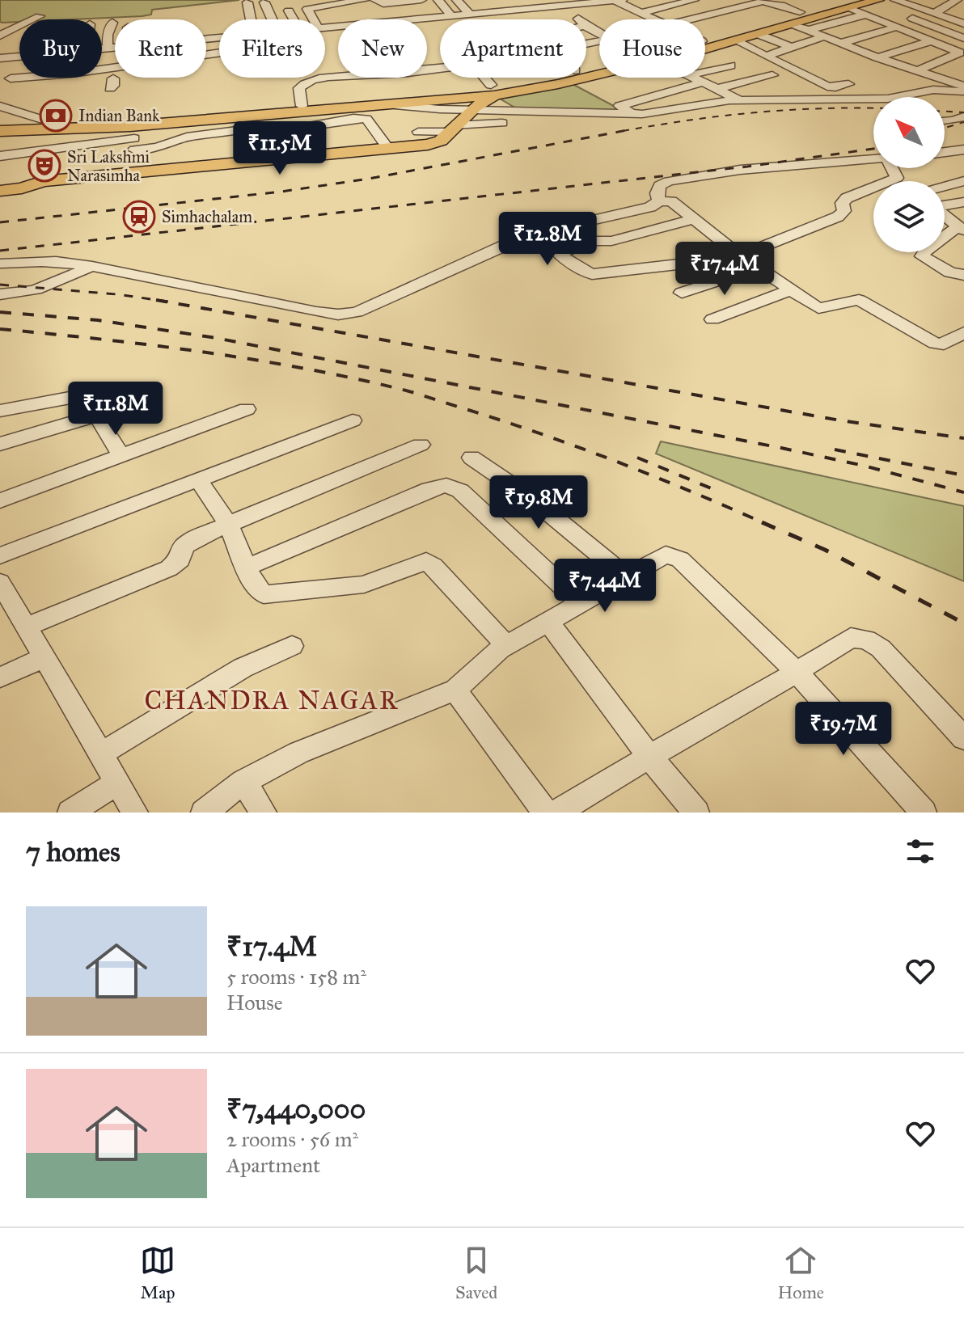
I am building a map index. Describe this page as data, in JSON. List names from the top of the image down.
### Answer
{
  "districts": ["CHANDRA NAGAR"],
  "places": {
    "bank": ["Indian Bank"],
    "theatre": ["Sri Lakshmi Narasimha"],
    "station": ["Simhachalam"]
  },
  "north": "top left",
  "page": {
    "chip": [
      "Buy",
      "Rent",
      "Filters",
      "New",
      "Apartment",
      "House"
    ],
    "price": [
      "₹11.5M",
      "₹12.8M",
      "₹17.4M",
      "₹11.8M",
      "₹19.8M",
      "₹7.44M",
      "₹19.7M"
    ],
    "heading": "7 homes",
    "list": [
      {
        "name": "₹17.4M",
        "note": "5 rooms · 158 m² · House"
      },
      {
        "name": "₹7,440,000",
        "note": "2 rooms · 56 m² · Apartment"
      }
    ],
    "tabs": ["Map", "Saved", "Home"]
  }
}
